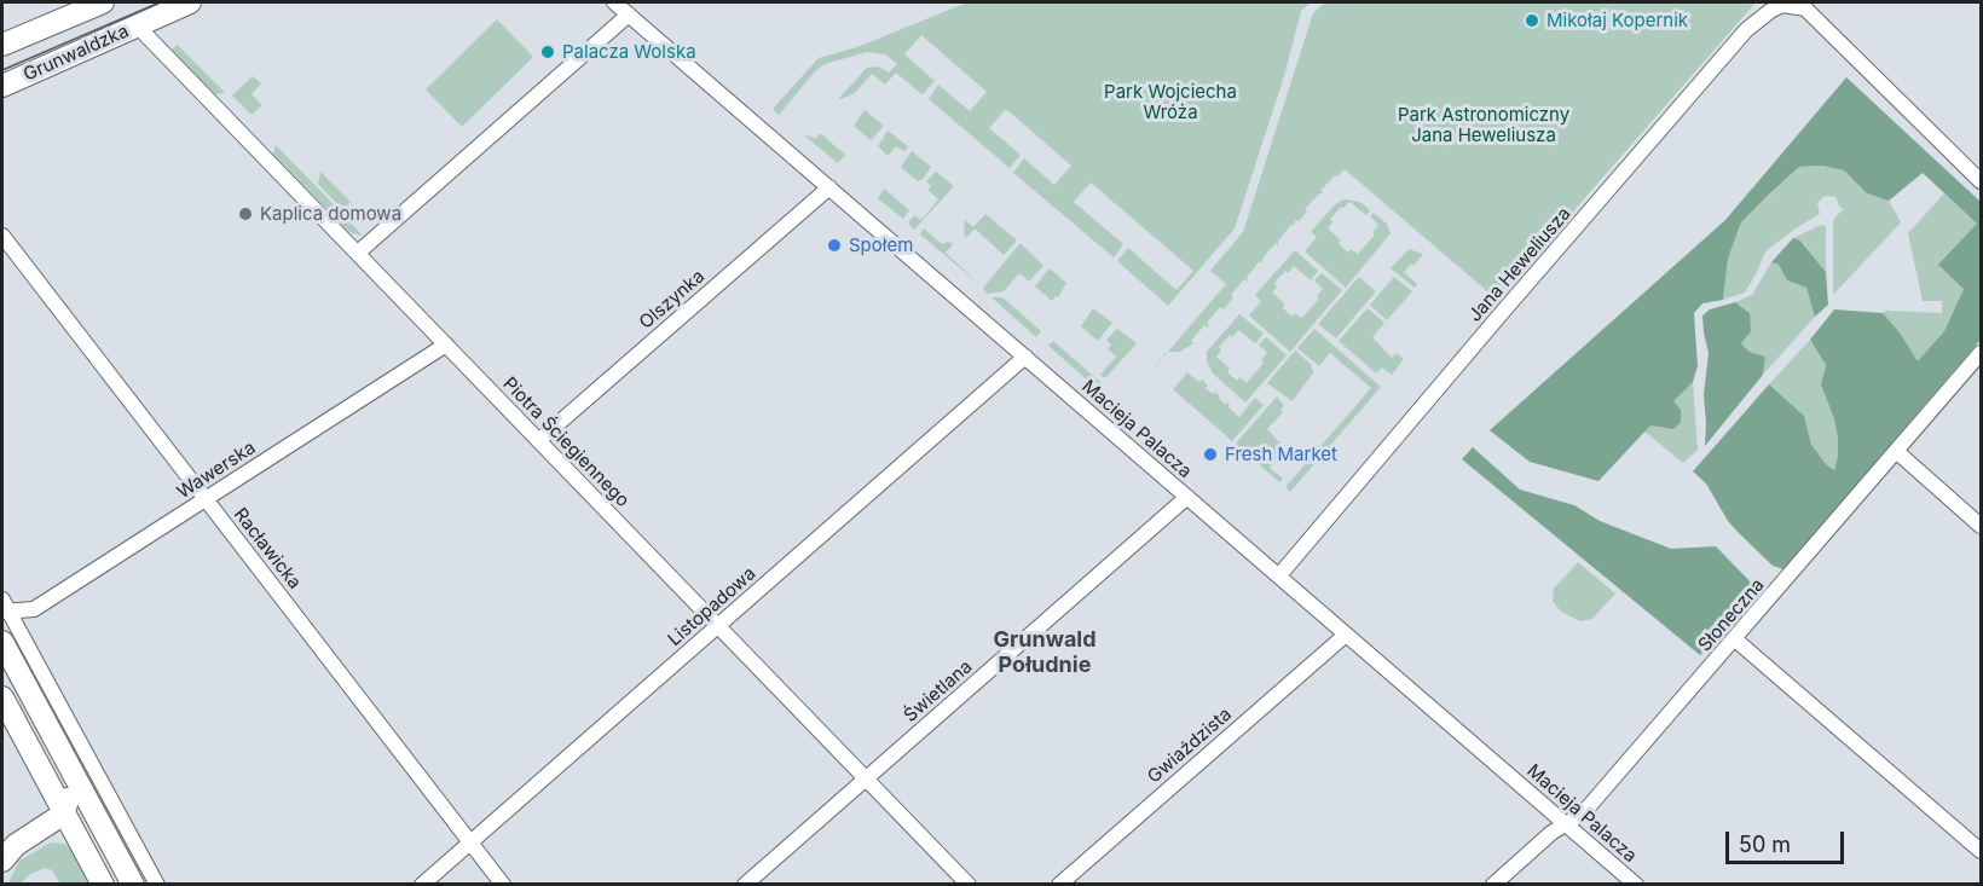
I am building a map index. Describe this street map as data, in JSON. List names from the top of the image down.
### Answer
{
  "streets": {
    "street": [
      "Grunwaldzka",
      "Jana Heweliusza",
      "Olszynka",
      "Macieja Palacza",
      "Piotra Ściegiennego",
      "Wawerska",
      "Racławicka",
      "Listopadowa",
      "Słoneczna",
      "Świetlana",
      "Gwiaździsta"
    ]
  },
  "crossings": [
    ["Grunwaldzka", "Piotra Ściegiennego"],
    ["Jana Heweliusza", "Macieja Palacza"],
    ["Olszynka", "Macieja Palacza"],
    ["Olszynka", "Piotra Ściegiennego"],
    ["Macieja Palacza", "Listopadowa"],
    ["Macieja Palacza", "Słoneczna"],
    ["Macieja Palacza", "Świetlana"],
    ["Macieja Palacza", "Gwiaździsta"],
    ["Piotra Ściegiennego", "Wawerska"],
    ["Piotra Ściegiennego", "Listopadowa"],
    ["Piotra Ściegiennego", "Świetlana"],
    ["Wawerska", "Racławicka"],
    ["Racławicka", "Listopadowa"]
  ],
  "districts": ["Grunwald Południe"],
  "parks": ["Park Wojciecha Wróża", "Park Astronomiczny Jana Heweliusza"],
  "places": [
    "Mikołaj Kopernik",
    "Palacza Wolska",
    "Kaplica domowa",
    "Społem",
    "Fresh Market"
  ],
  "scale_bar": "50 m"
}
